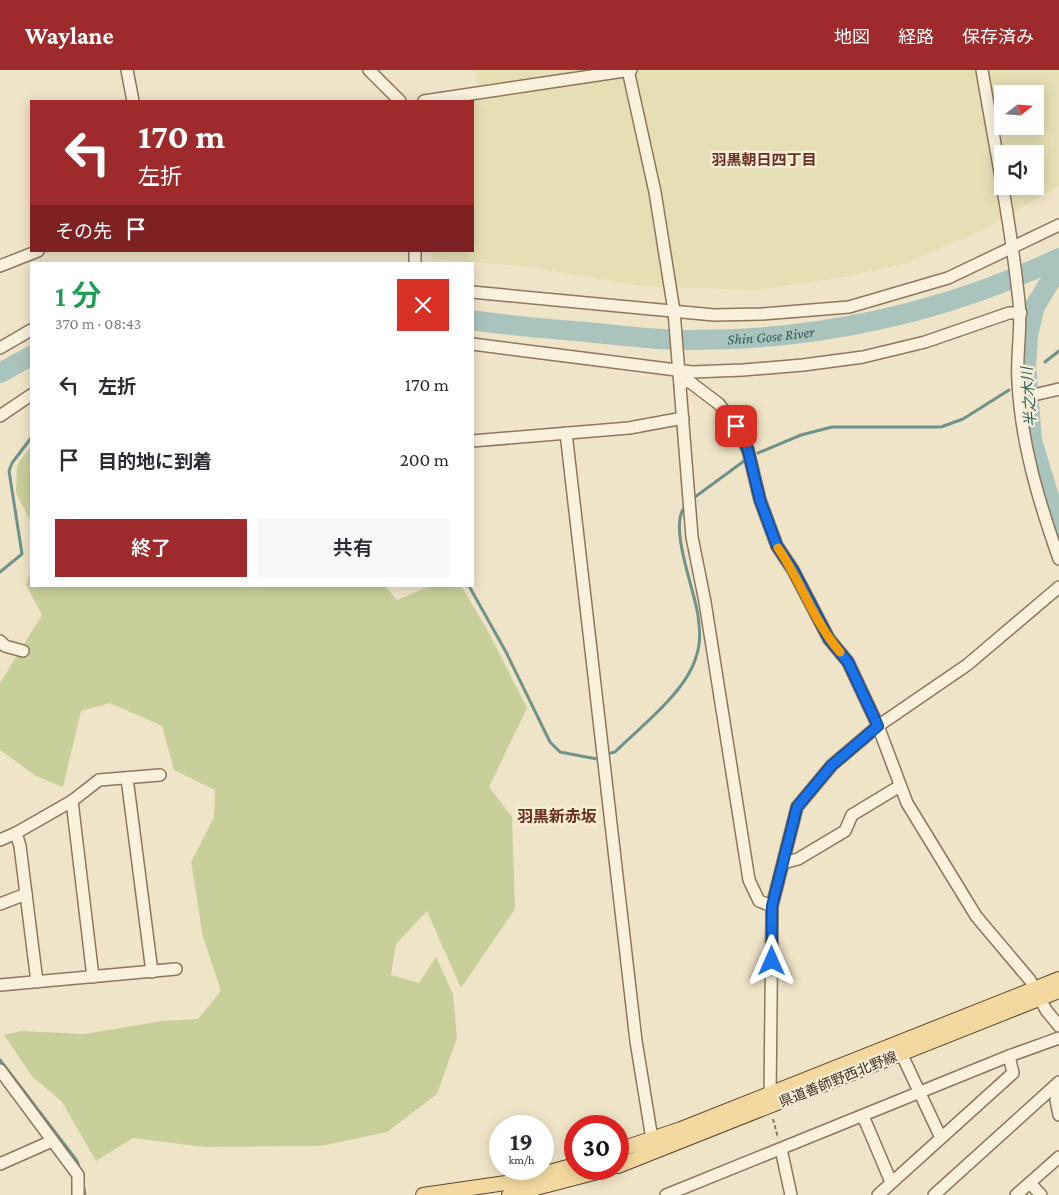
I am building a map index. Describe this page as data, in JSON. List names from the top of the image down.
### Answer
{
  "streets": {
    "main road": ["県道善師野西北野線"]
  },
  "districts": ["羽黒朝日四丁目", "羽黒新赤坂"],
  "water": ["Shin Gose River", "半之木川"],
  "north": "right",
  "page": {
    "header": "Waylane",
    "nav": ["地図", "経路", "保存済み"],
    "turn": ["170 m", "左折"],
    "then": "その先",
    "heading": ["1 分", "370 m · 08:43"],
    "list": [
      {
        "name": "左折",
        "value": "170 m"
      },
      {
        "name": "目的地に到着",
        "value": "200 m"
      }
    ],
    "buttons": ["終了", "共有"],
    "speed": "19 km/h",
    "limit": "30"
  }
}
